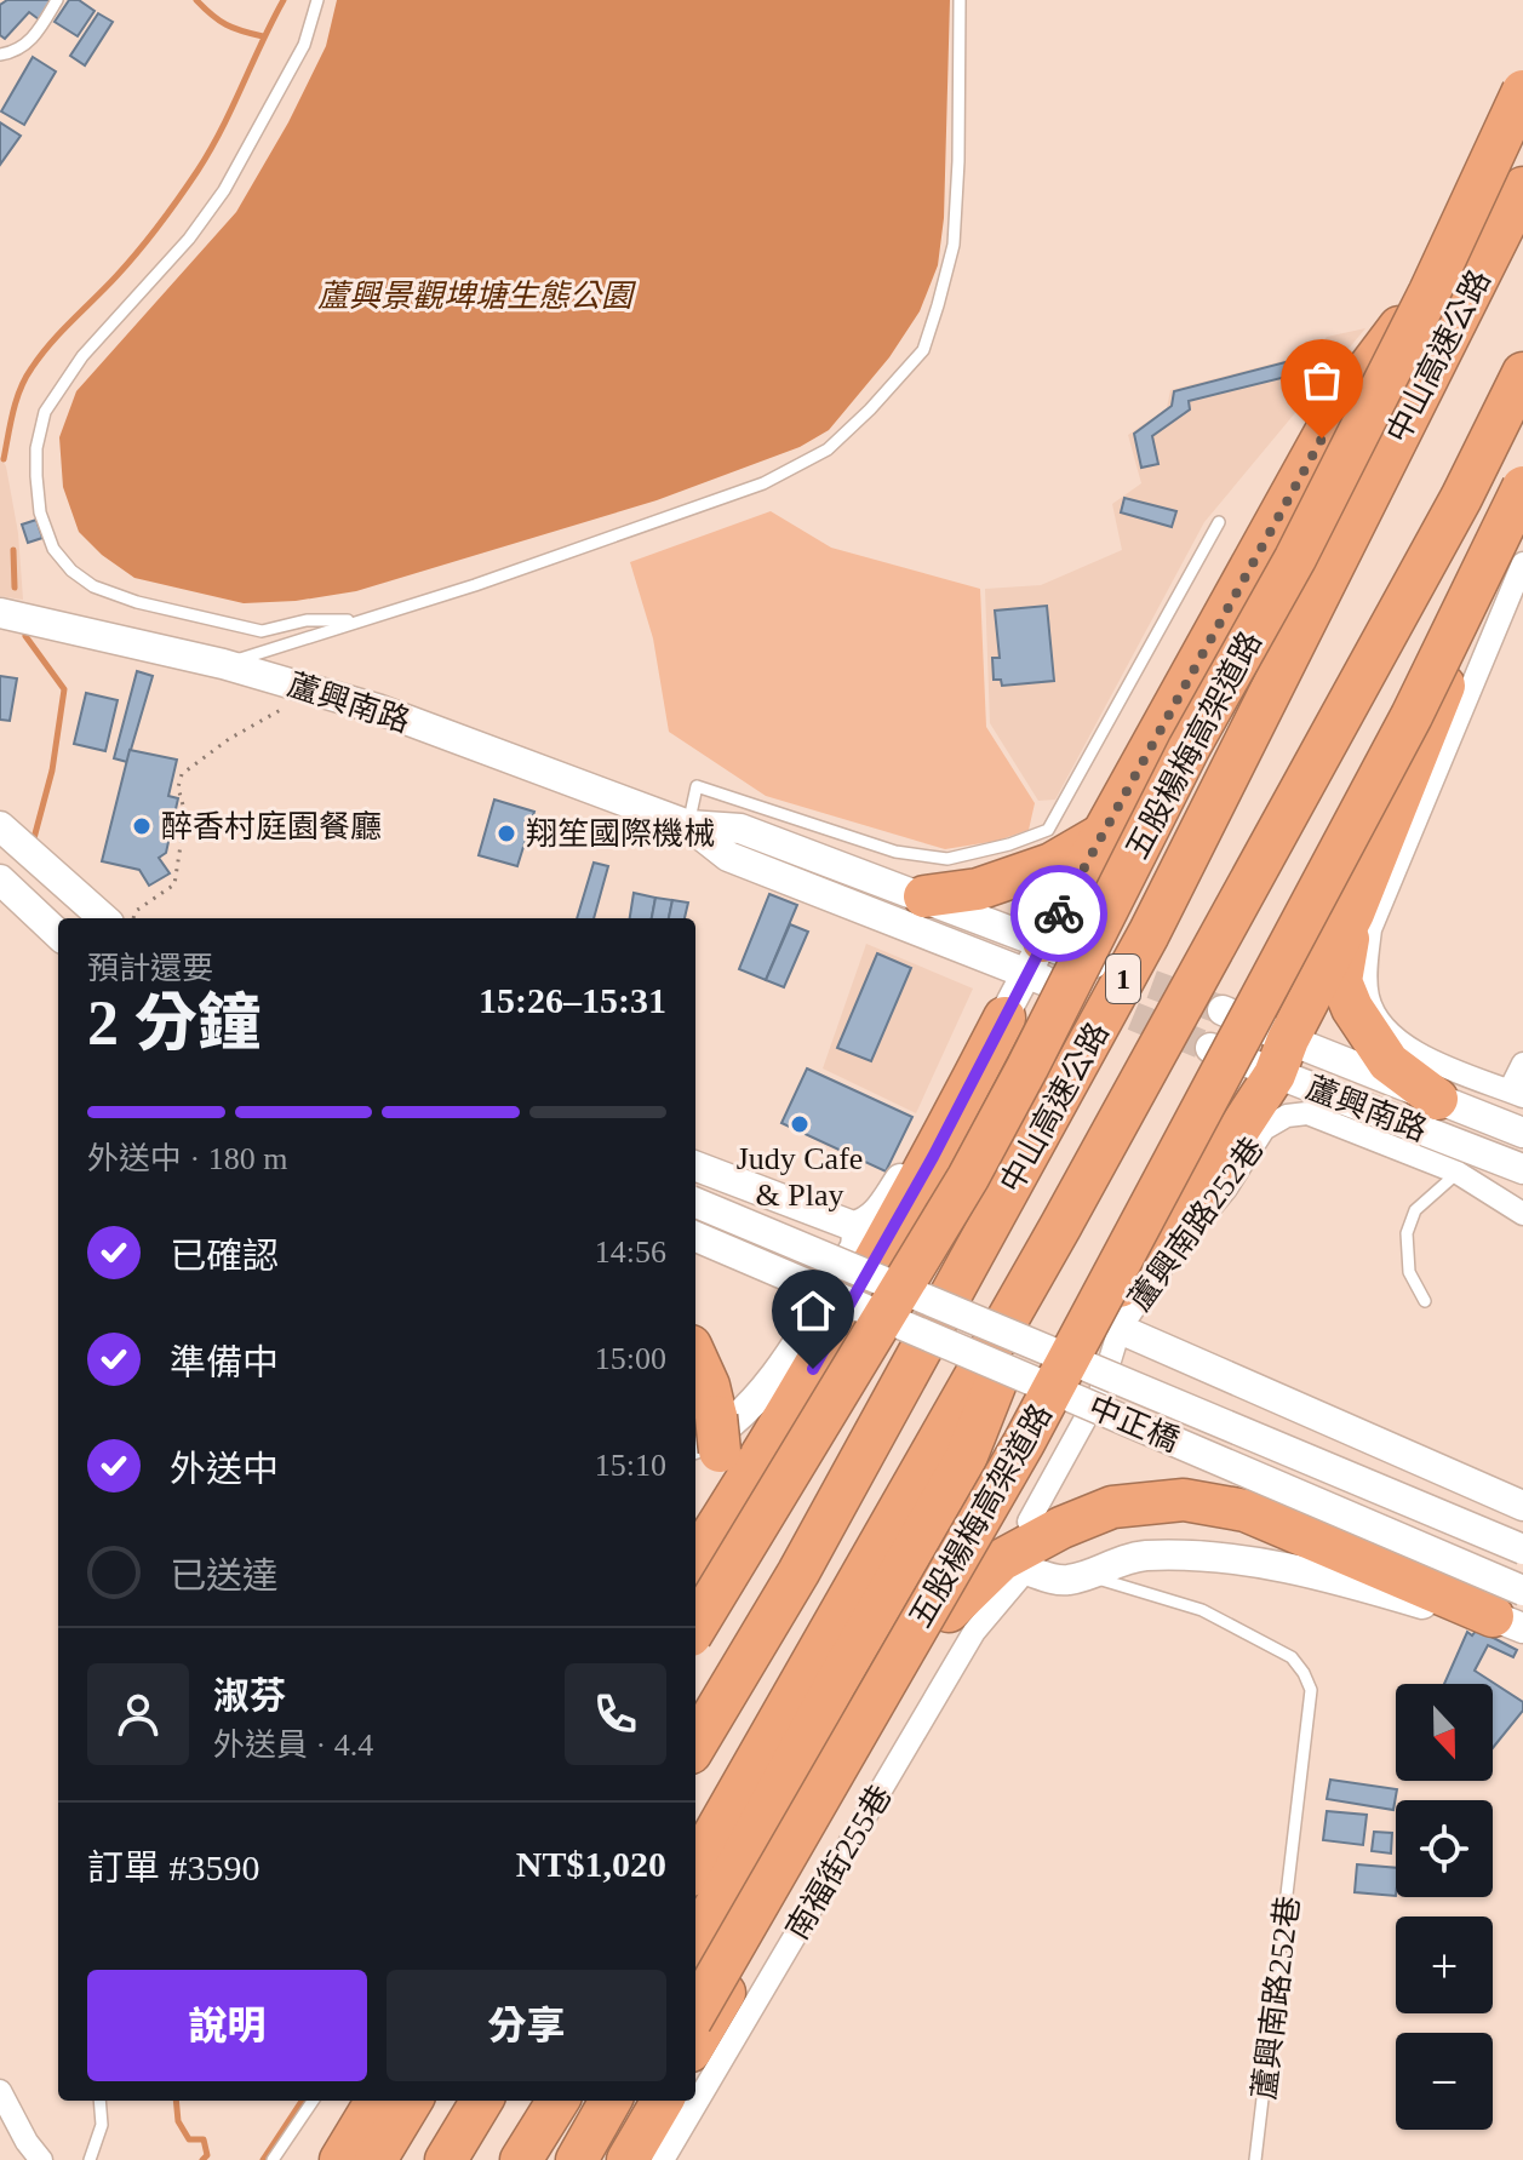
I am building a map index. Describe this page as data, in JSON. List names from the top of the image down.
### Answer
{
  "streets": {
    "highway": ["中山高速公路", "五股楊梅高架道路", "1"],
    "street": [
      "蘆興南路",
      "蘆興南路252巷",
      "中正橋",
      "南福街255巷"
    ]
  },
  "parks": ["蘆興景觀埤塘生態公園"],
  "places": ["醉香村庭園餐廳", "翔笙國際機械", "Judy Cafe & Play"],
  "north": "bottom",
  "page": {
    "heading": ["2 分鐘", "預計還要", "15:26–15:31"],
    "panel": [
      "淑芬",
      "外送員 · 4.4",
      "訂單 #3590",
      "NT$1,020"
    ],
    "bar": "外送中 · 180 m",
    "list": [
      ["已確認", "14:56"],
      ["準備中", "15:00"],
      ["外送中", "15:10"],
      "已送達"
    ],
    "map_buttons": ["+", "−"],
    "buttons": ["說明", "分享"]
  }
}
